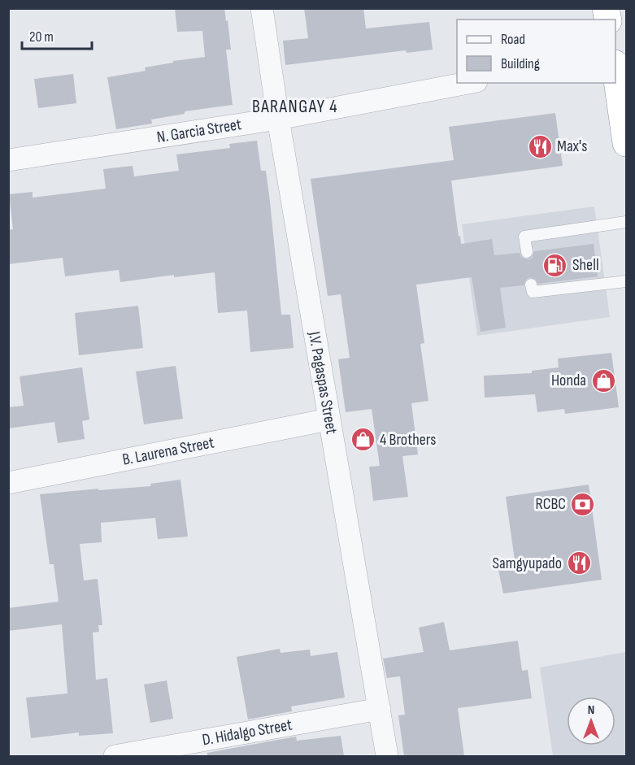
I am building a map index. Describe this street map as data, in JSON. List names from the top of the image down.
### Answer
{
  "streets": {
    "street": [
      "N. Garcia Street",
      "J.V. Pagaspas Street",
      "B. Laurena Street",
      "D. Hidalgo Street"
    ]
  },
  "crossings": [
    ["N. Garcia Street", "J.V. Pagaspas Street"],
    ["J.V. Pagaspas Street", "B. Laurena Street"],
    ["J.V. Pagaspas Street", "D. Hidalgo Street"]
  ],
  "districts": ["BARANGAY 4"],
  "places": {
    "restaurant": ["Max's", "Samgyupado"],
    "fuel station": ["Shell"],
    "shop": ["Honda", "4 Brothers"],
    "bank": ["RCBC"]
  },
  "legend": ["Road", "Building"],
  "scale_bar": "20 m",
  "north": "top"
}
